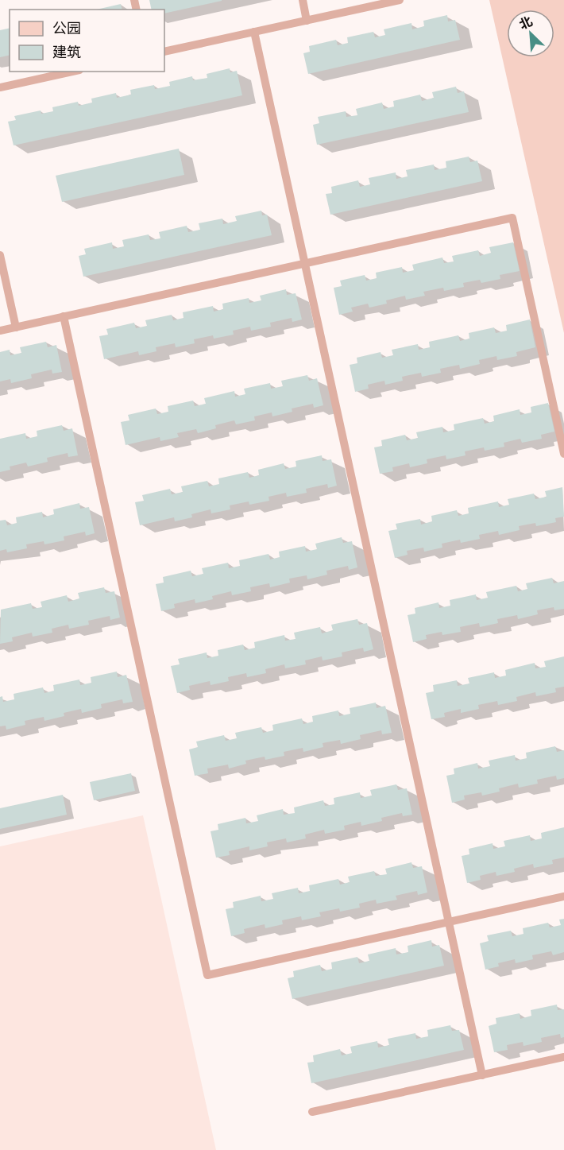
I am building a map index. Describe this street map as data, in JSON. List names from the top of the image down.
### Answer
{
  "legend": ["公园", "建筑"],
  "north": "top left"
}
